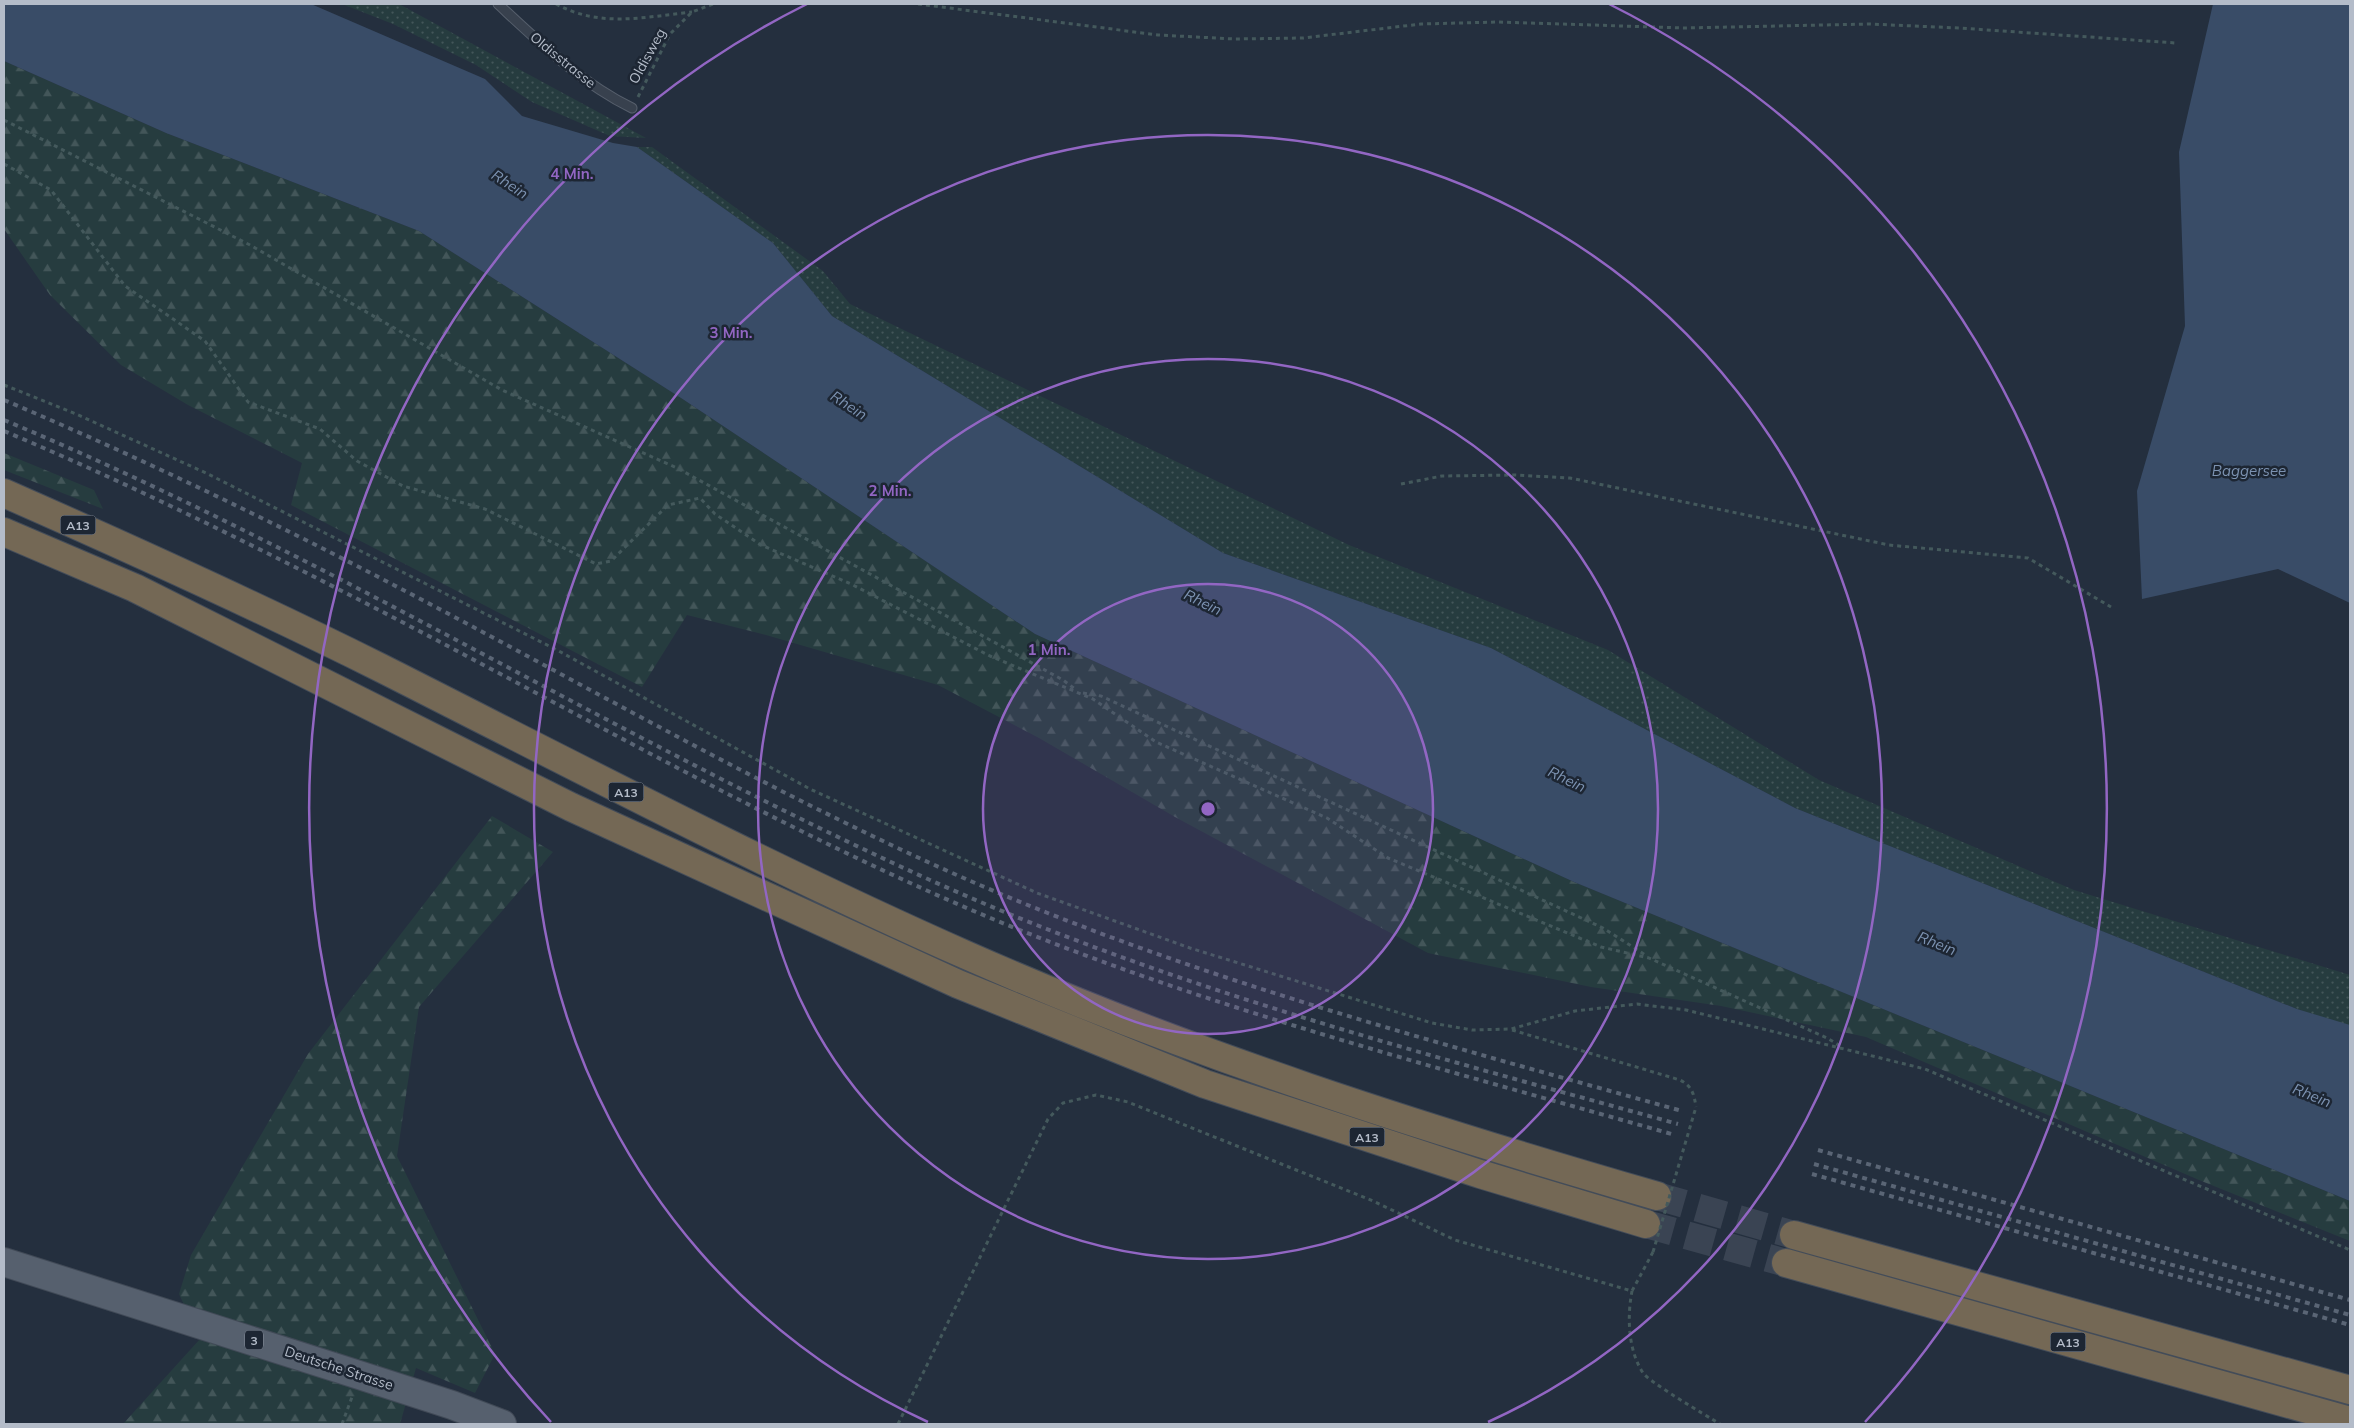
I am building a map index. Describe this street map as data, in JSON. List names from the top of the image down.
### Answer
{
  "streets": {
    "highway": ["A13"],
    "main road": ["3", "Deutsche Strasse"],
    "lane": ["Oldisstrasse"],
    "path": ["Oldisweg"]
  },
  "crossings": [
    ["Oldisweg", "Oldisstrasse"]
  ],
  "water": ["Rhein", "Baggersee"],
  "rings": [
    "4 Min.",
    "3 Min.",
    "2 Min.",
    "1 Min."
  ]
}
